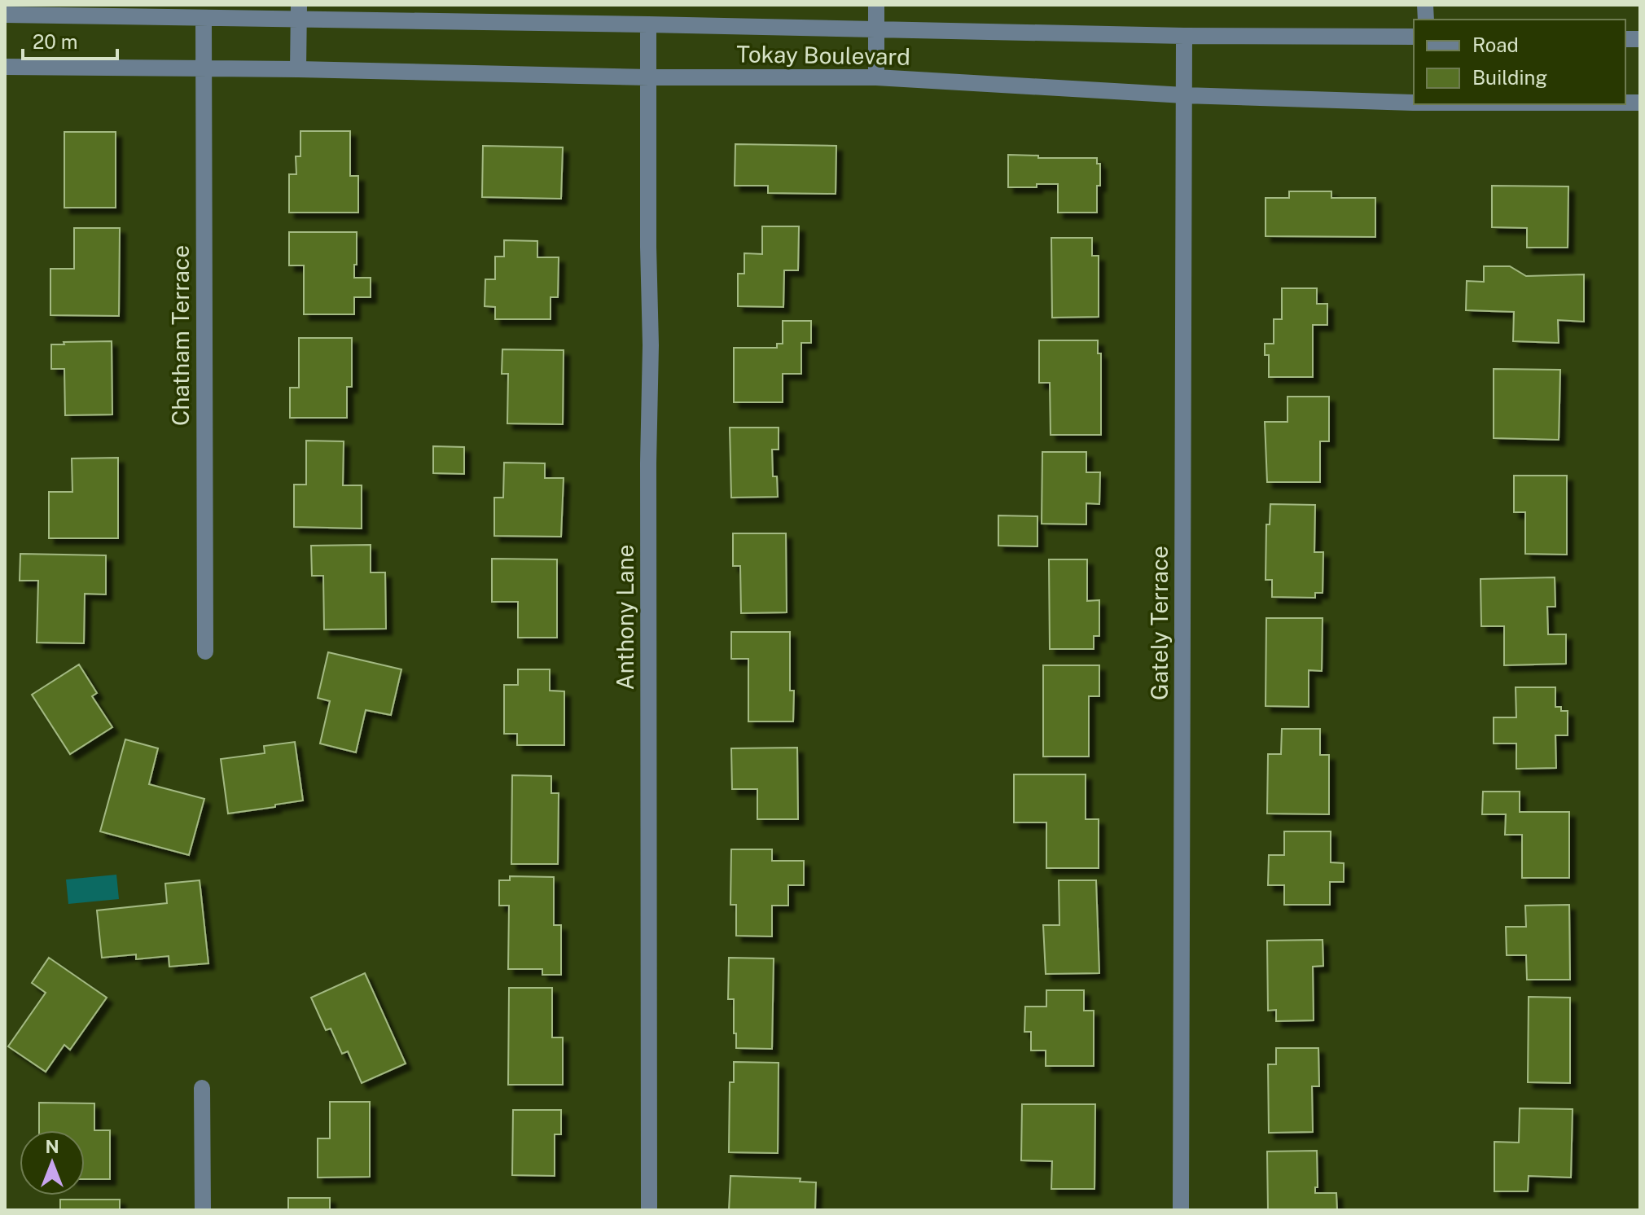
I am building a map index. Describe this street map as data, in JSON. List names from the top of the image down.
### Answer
{
  "streets": {
    "street": [
      "Tokay Boulevard",
      "Chatham Terrace",
      "Anthony Lane",
      "Gately Terrace"
    ]
  },
  "crossings": [
    ["Tokay Boulevard", "Chatham Terrace"],
    ["Tokay Boulevard", "Anthony Lane"],
    ["Tokay Boulevard", "Gately Terrace"]
  ],
  "legend": ["Road", "Building"],
  "scale_bar": "20 m",
  "north": "top"
}
